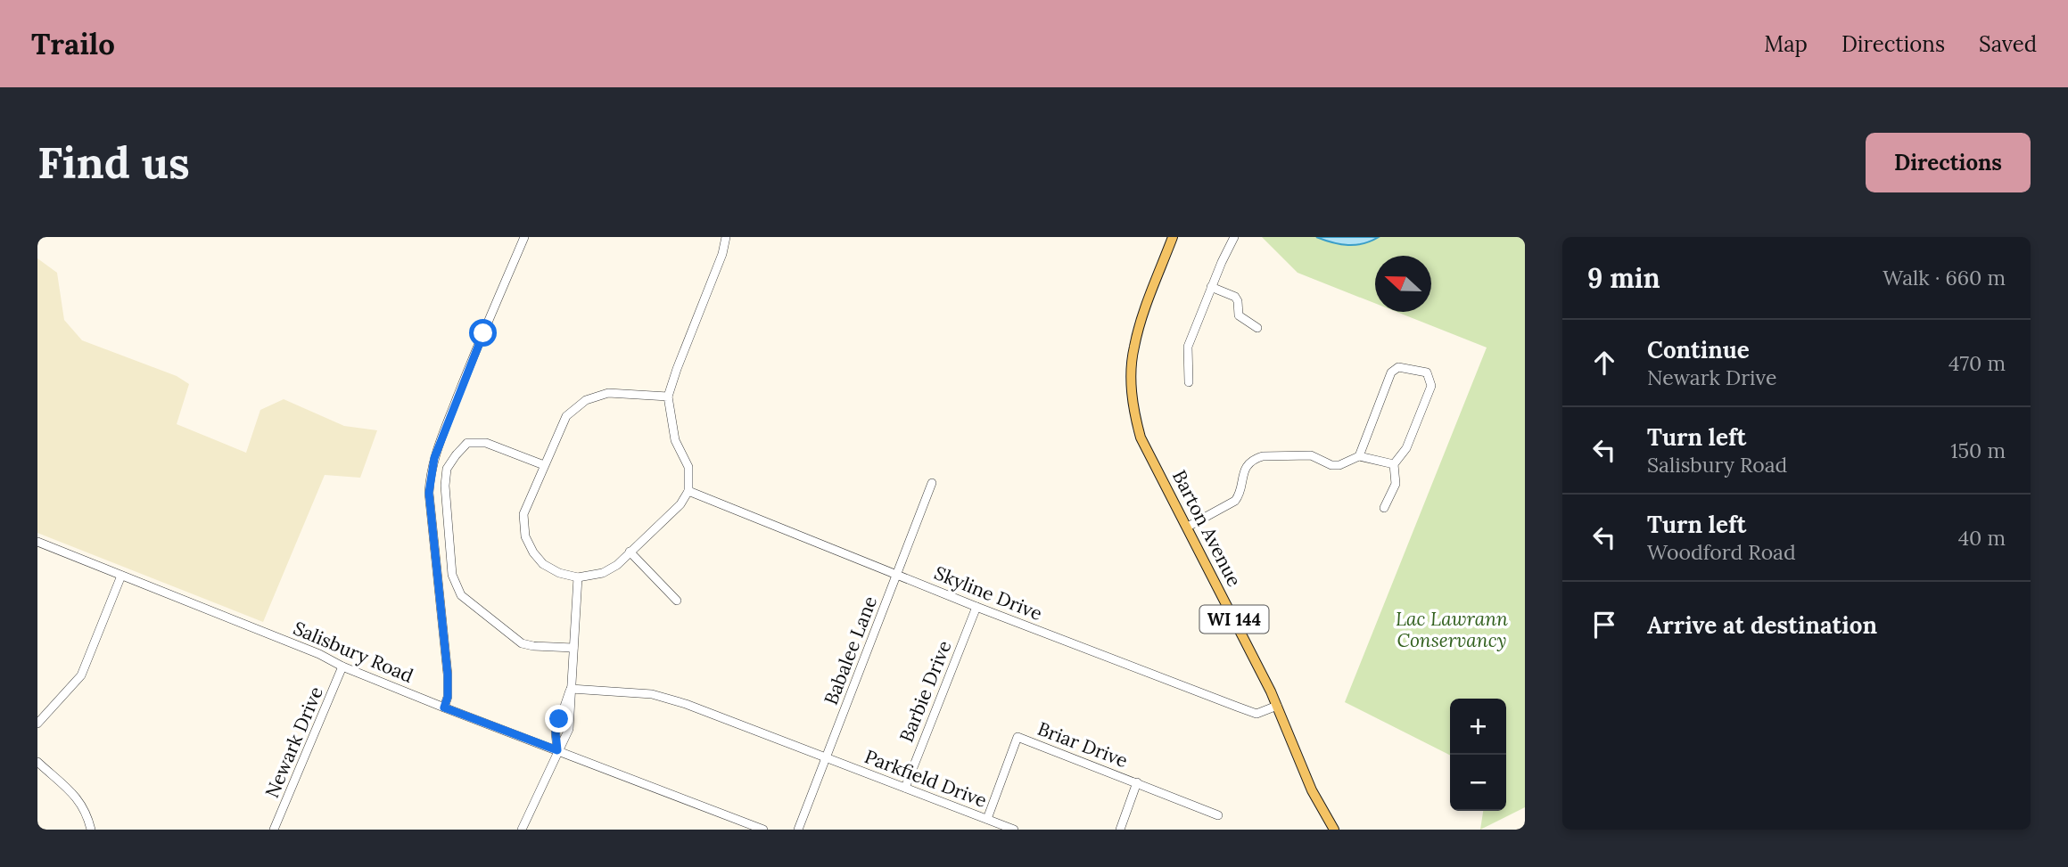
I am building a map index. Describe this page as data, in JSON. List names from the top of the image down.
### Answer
{
  "streets": {
    "main road": ["Barton Avenue", "WI 144"],
    "street": [
      "Skyline Drive",
      "Babalee Lane",
      "Salisbury Road",
      "Barbie Drive",
      "Newark Drive",
      "Briar Drive",
      "Parkfield Drive"
    ]
  },
  "crossings": [
    ["Barton Avenue", "Skyline Drive"],
    ["Skyline Drive", "Babalee Lane"],
    ["Skyline Drive", "Barbie Drive"],
    ["Babalee Lane", "Parkfield Drive"],
    ["Salisbury Road", "Newark Drive"],
    ["Barbie Drive", "Parkfield Drive"],
    ["Briar Drive", "Parkfield Drive"]
  ],
  "parks": ["Lac Lawrann Conservancy"],
  "north": "left",
  "page": {
    "header": "Trailo",
    "nav": ["Map", "Directions", "Saved"],
    "buttons": "Directions",
    "title": "Find us",
    "heading": ["9 min", "Walk · 660 m"],
    "list": [
      ["Continue", "Newark Drive", "470 m"],
      ["Turn left", "Salisbury Road", "150 m"],
      ["Turn left", "Woodford Road", "40 m"],
      "Arrive at destination"
    ],
    "map_buttons": ["+", "−"]
  }
}
